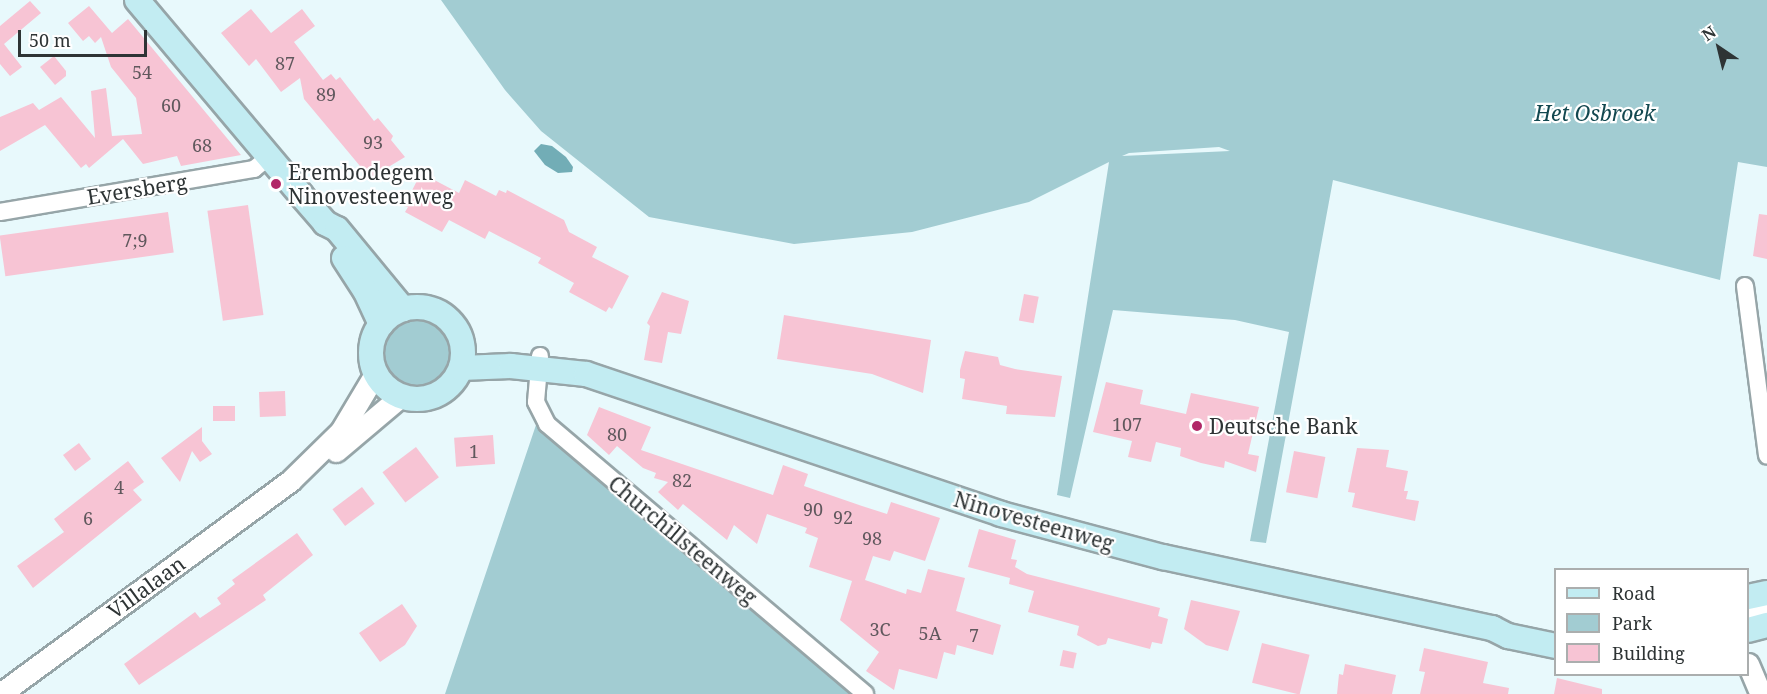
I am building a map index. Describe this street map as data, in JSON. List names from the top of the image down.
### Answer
{
  "streets": {
    "main road": ["Ninovesteenweg"],
    "street": ["Eversberg", "Churchillsteenweg", "Villalaan"]
  },
  "crossings": [
    ["Ninovesteenweg", "Churchillsteenweg"],
    ["Ninovesteenweg", "Villalaan"]
  ],
  "parks": ["Het Osbroek"],
  "places": ["Erembodegem Ninovesteenweg", "Deutsche Bank"],
  "house_numbers": [
    "87",
    "54",
    "89",
    "60",
    "93",
    "68",
    "7;9",
    "107",
    "80",
    "1",
    "82",
    "4",
    "90",
    "92",
    "6",
    "98",
    "3C",
    "5A",
    "7"
  ],
  "legend": ["Road", "Park", "Building"],
  "scale_bar": "50 m",
  "north": "top left"
}
